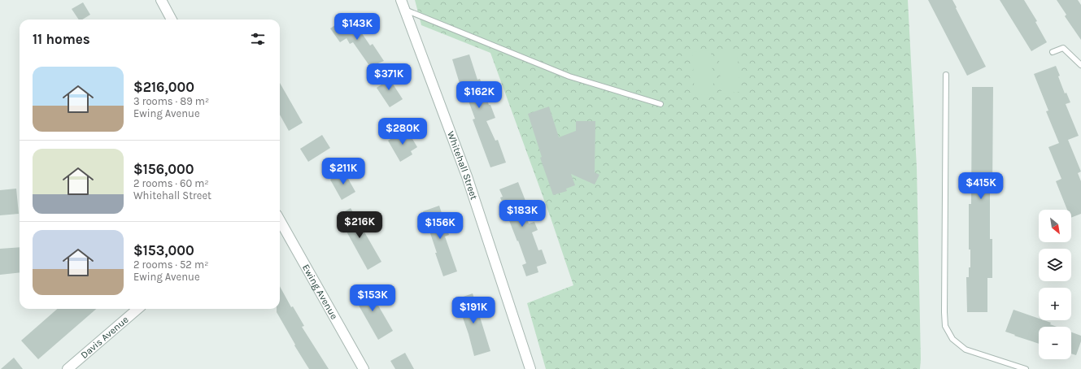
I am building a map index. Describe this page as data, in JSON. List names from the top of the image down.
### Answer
{
  "streets": {
    "street": ["Whitehall Street", "Ewing Avenue", "Davis Avenue"]
  },
  "north": "bottom right",
  "page": {
    "price": [
      "$143K",
      "$371K",
      "$162K",
      "$280K",
      "$211K",
      "$415K",
      "$183K",
      "$216K",
      "$156K",
      "$153K",
      "$191K"
    ],
    "heading": "11 homes",
    "list": [
      {
        "name": "$216,000",
        "note": "3 rooms · 89 m² · Ewing Avenue"
      },
      {
        "name": "$156,000",
        "note": "2 rooms · 60 m² · Whitehall Street"
      },
      {
        "name": "$153,000",
        "note": "2 rooms · 52 m² · Ewing Avenue"
      }
    ],
    "map_buttons": ["+", "−"]
  }
}
